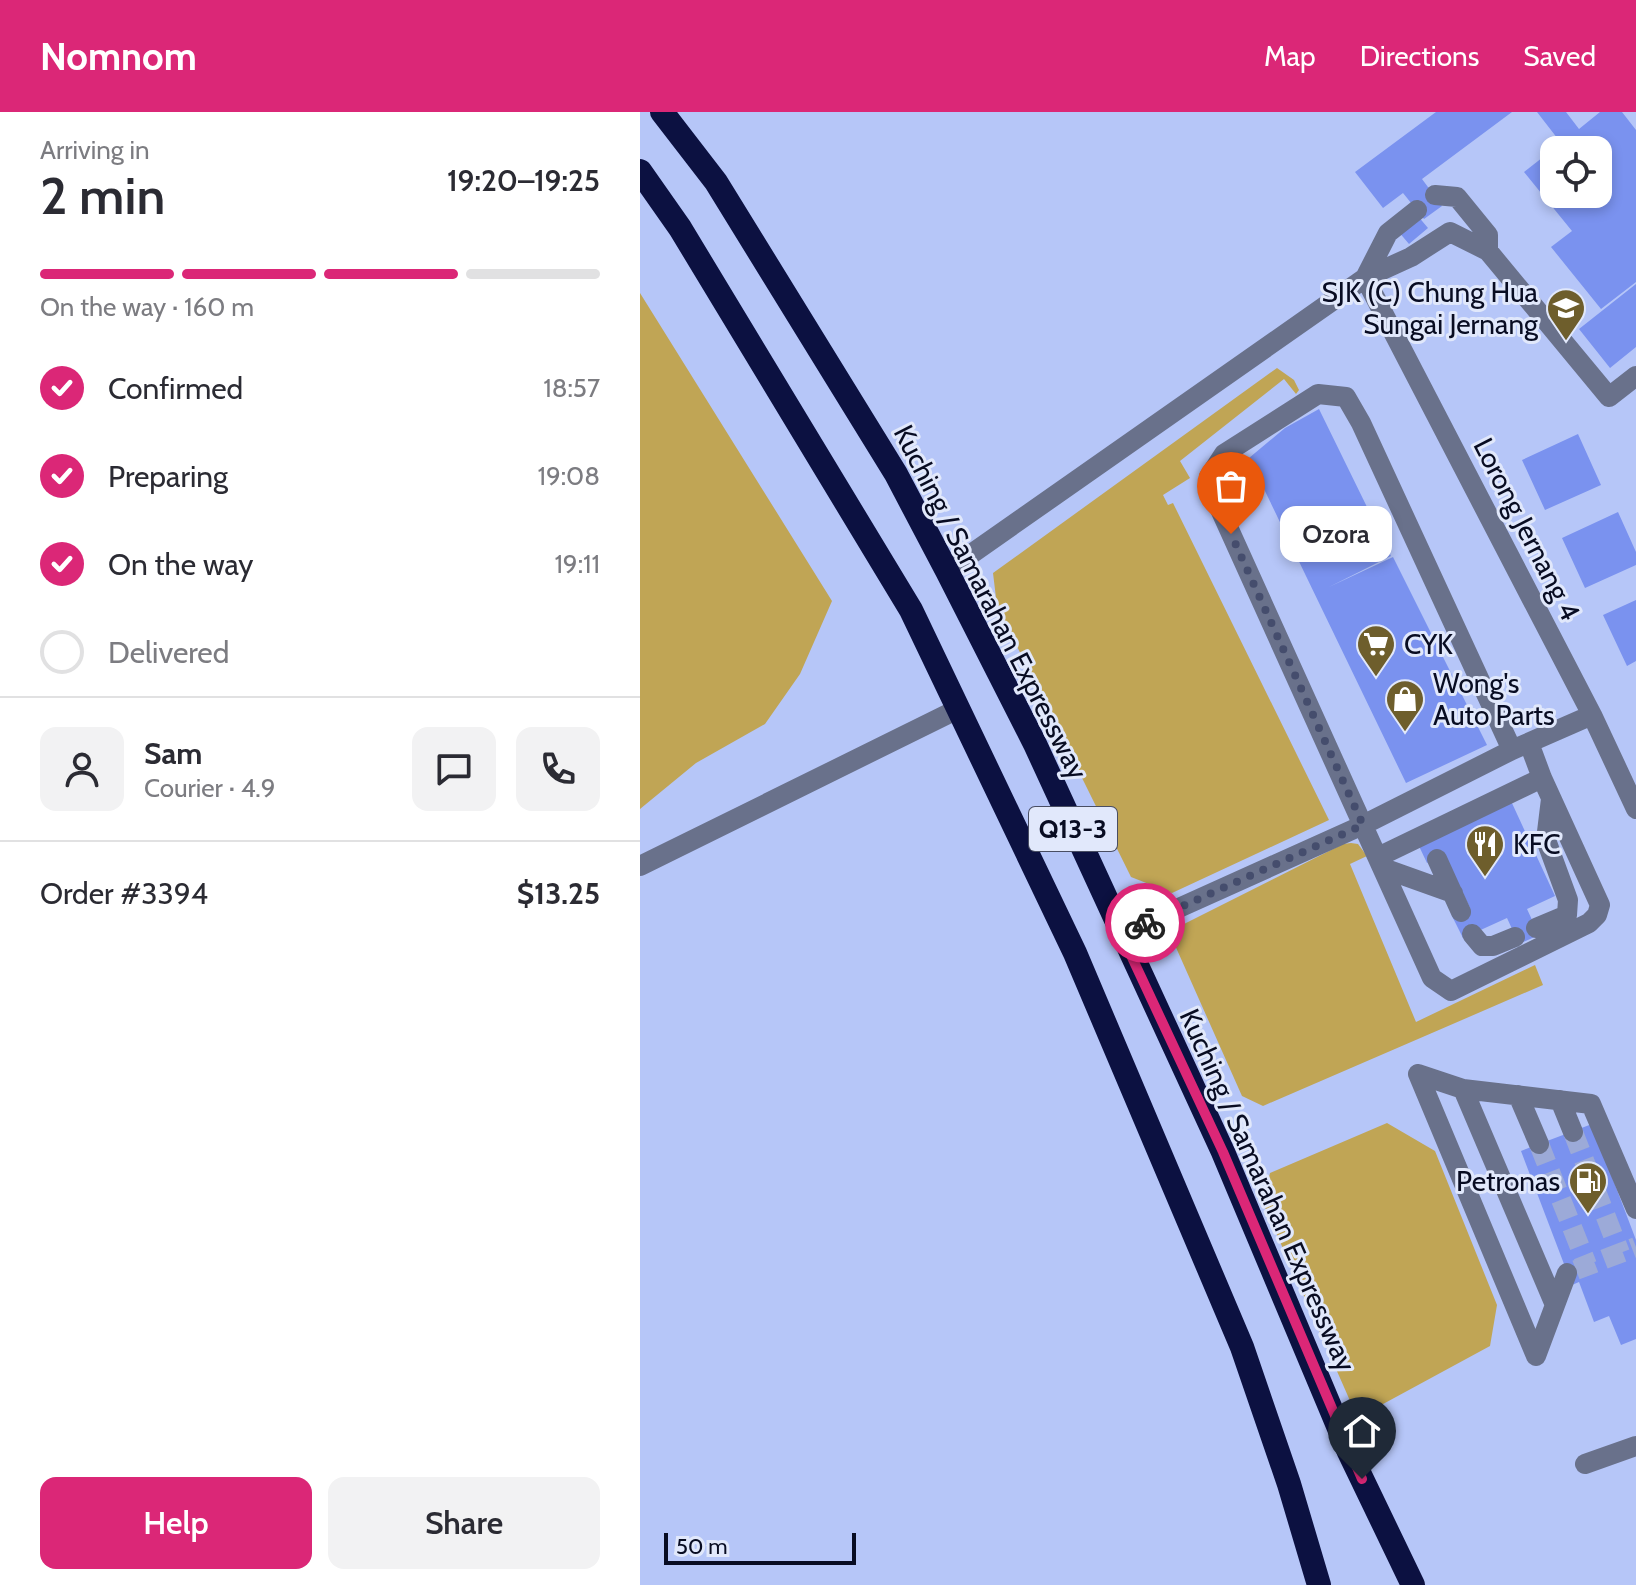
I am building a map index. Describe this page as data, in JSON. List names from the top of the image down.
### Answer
{
  "streets": {
    "highway": ["Kuching / Samarahan Expressway", "Q13-3"],
    "street": ["Lorong Jernang 4"]
  },
  "places": {
    "school or university": ["SJK (C) Chung Hua Sungai Jernang"],
    "other": ["Ozora"],
    "supermarket": ["CYK"],
    "shop": ["Wong's Auto Parts"],
    "restaurant": ["KFC"],
    "fuel station": ["Petronas"]
  },
  "scale_bar": "50 m",
  "page": {
    "header": "Nomnom",
    "nav": ["Map", "Directions", "Saved"],
    "heading": ["2 min", "Arriving in", "19:20–19:25"],
    "panel": [
      "Sam",
      "Courier · 4.9",
      "Order #3394",
      "$13.25"
    ],
    "bar": "On the way · 160 m",
    "list": [
      ["Confirmed", "18:57"],
      ["Preparing", "19:08"],
      ["On the way", "19:11"],
      "Delivered"
    ],
    "bubble": "Ozora",
    "buttons": ["Help", "Share"],
    "scale": "50 m"
  }
}
